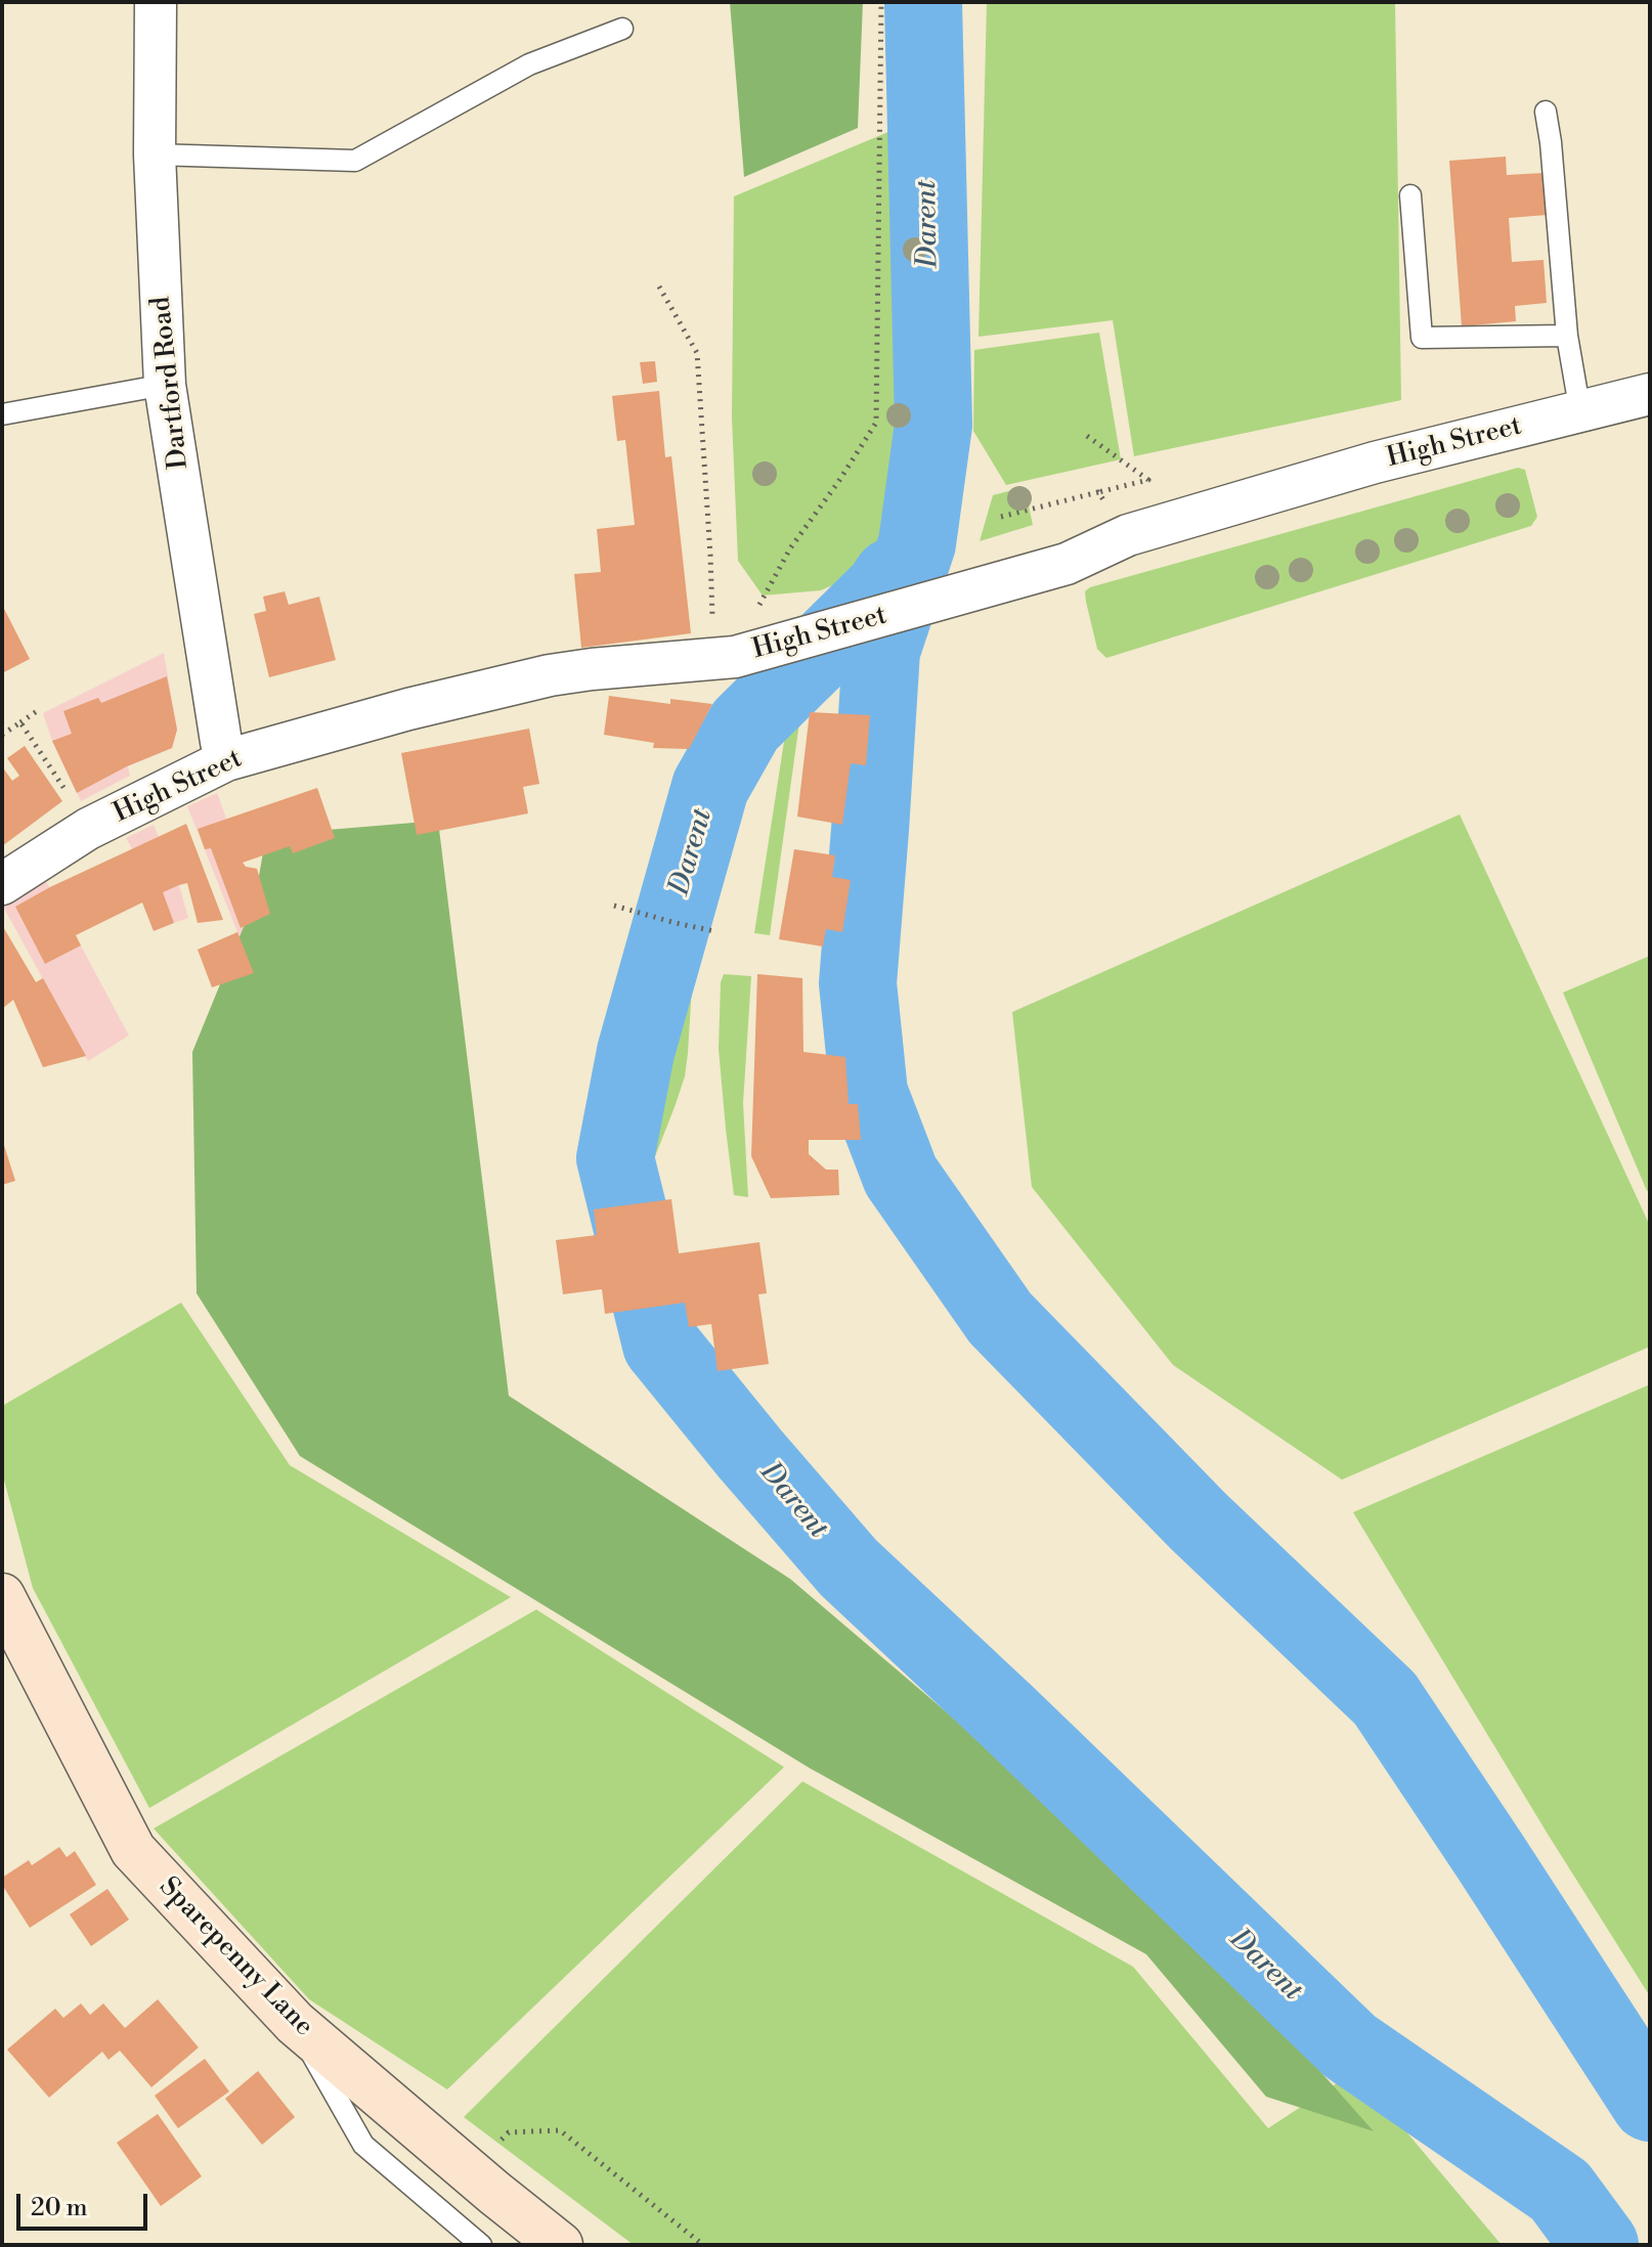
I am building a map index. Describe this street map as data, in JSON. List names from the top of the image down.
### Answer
{
  "streets": {
    "street": ["Dartford Road", "High Street", "Sparepenny Lane"]
  },
  "crossings": [
    ["Dartford Road", "High Street"]
  ],
  "water": ["Darent"],
  "scale_bar": "20 m"
}
